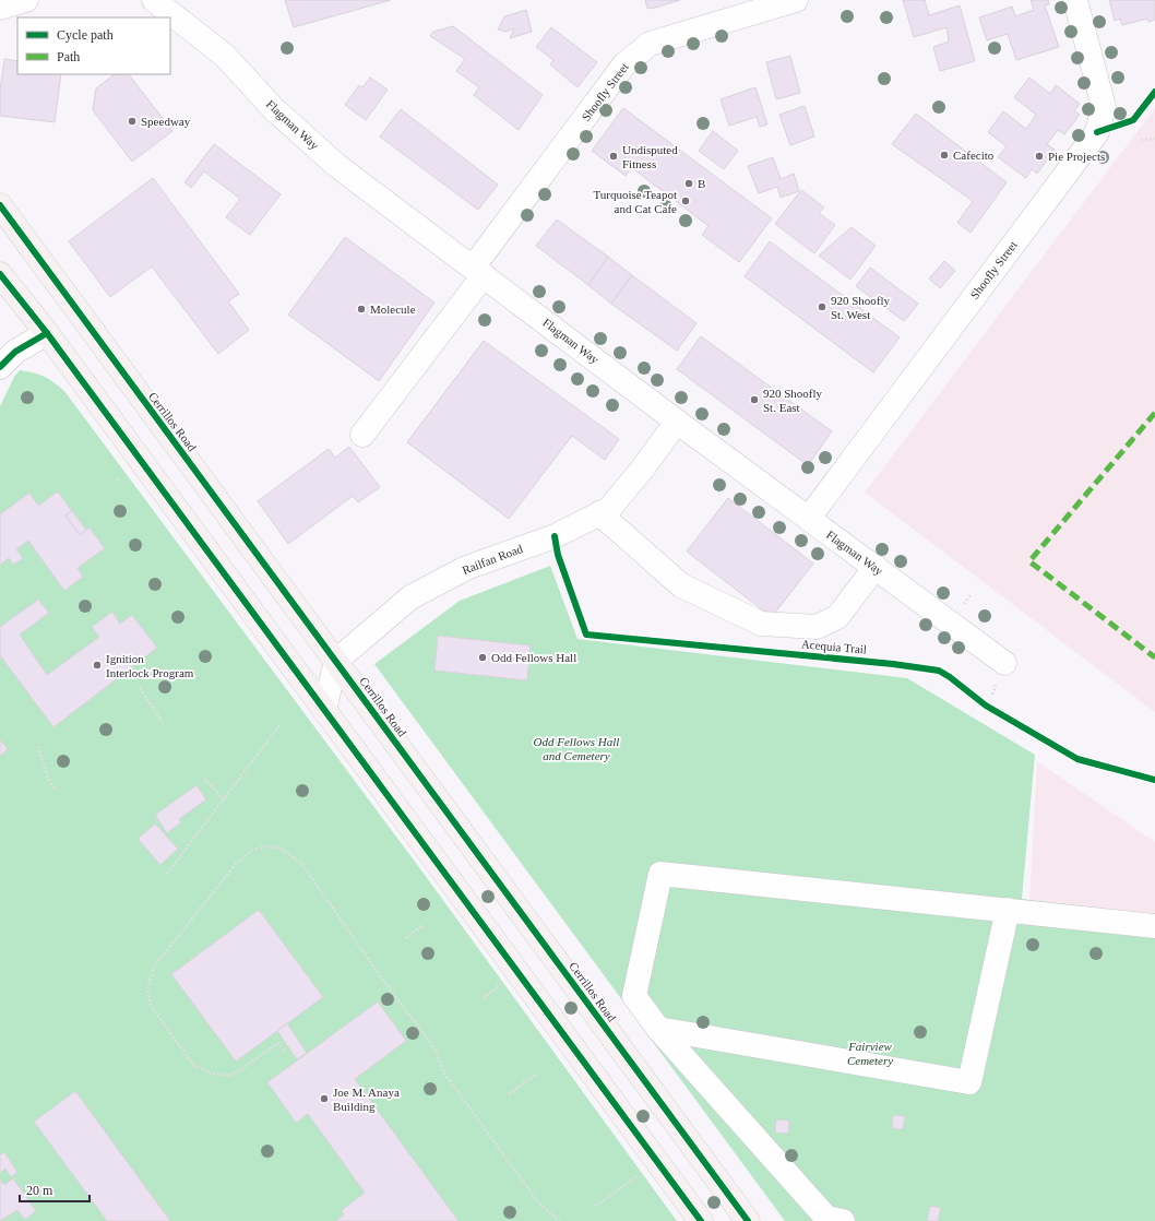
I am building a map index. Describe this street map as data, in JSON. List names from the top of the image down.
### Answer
{
  "streets": {
    "main road": ["Cerrillos Road"],
    "street": ["Shoofly Street", "Flagman Way", "Railfan Road"],
    "cycle path": ["Acequia Trail"]
  },
  "crossings": [
    ["Shoofly Street", "Flagman Way"],
    ["Flagman Way", "Railfan Road"],
    ["Cerrillos Road", "Railfan Road"]
  ],
  "parks": ["Odd Fellows Hall and Cemetery", "Fairview Cemetery"],
  "places": [
    "Speedway",
    "Cafecito",
    "Undisputed Fitness",
    "Pie Projects",
    "B",
    "Turquoise Teapot and Cat Cafe",
    "920 Shoofly St. West",
    "Molecule",
    "920 Shoofly St. East",
    "Odd Fellows Hall",
    "Ignition Interlock Program",
    "Joe M. Anaya Building"
  ],
  "legend": ["Cycle path", "Path"],
  "scale_bar": "20 m"
}
